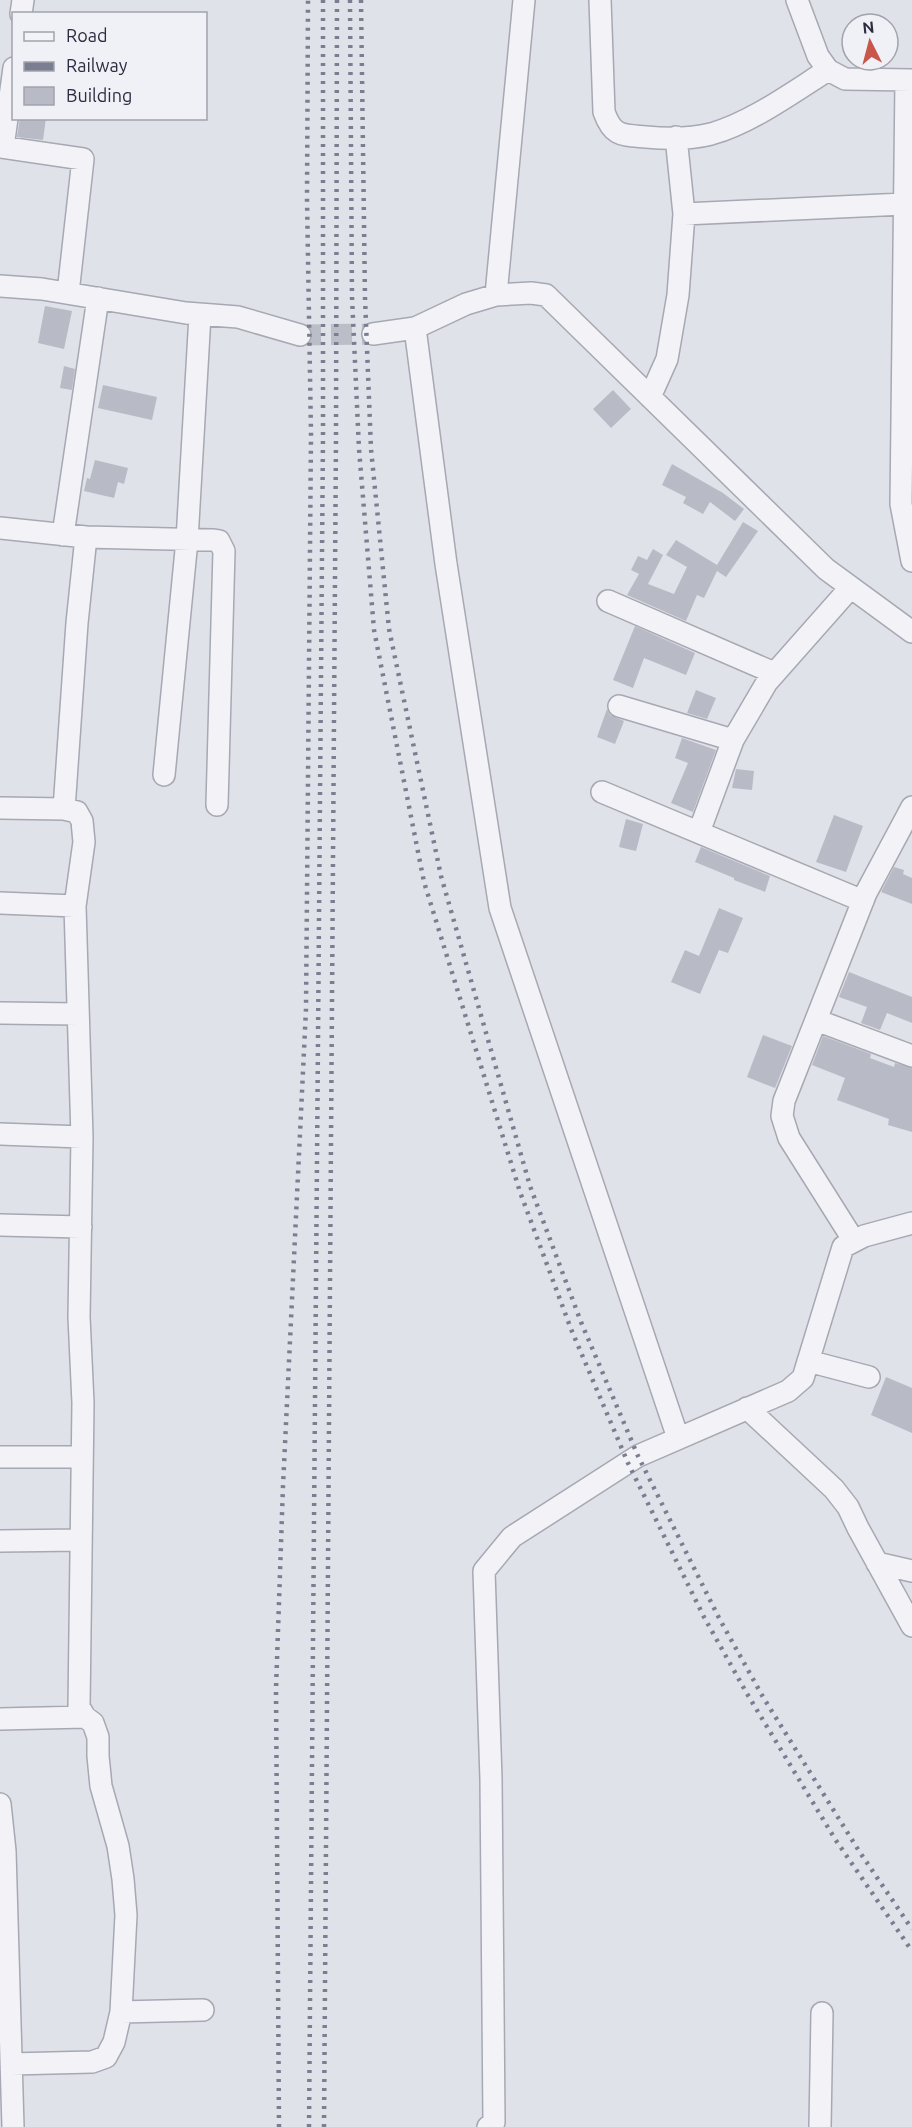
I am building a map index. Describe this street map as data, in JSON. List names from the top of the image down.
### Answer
{
  "legend": ["Road", "Railway", "Building"],
  "north": "top"
}
